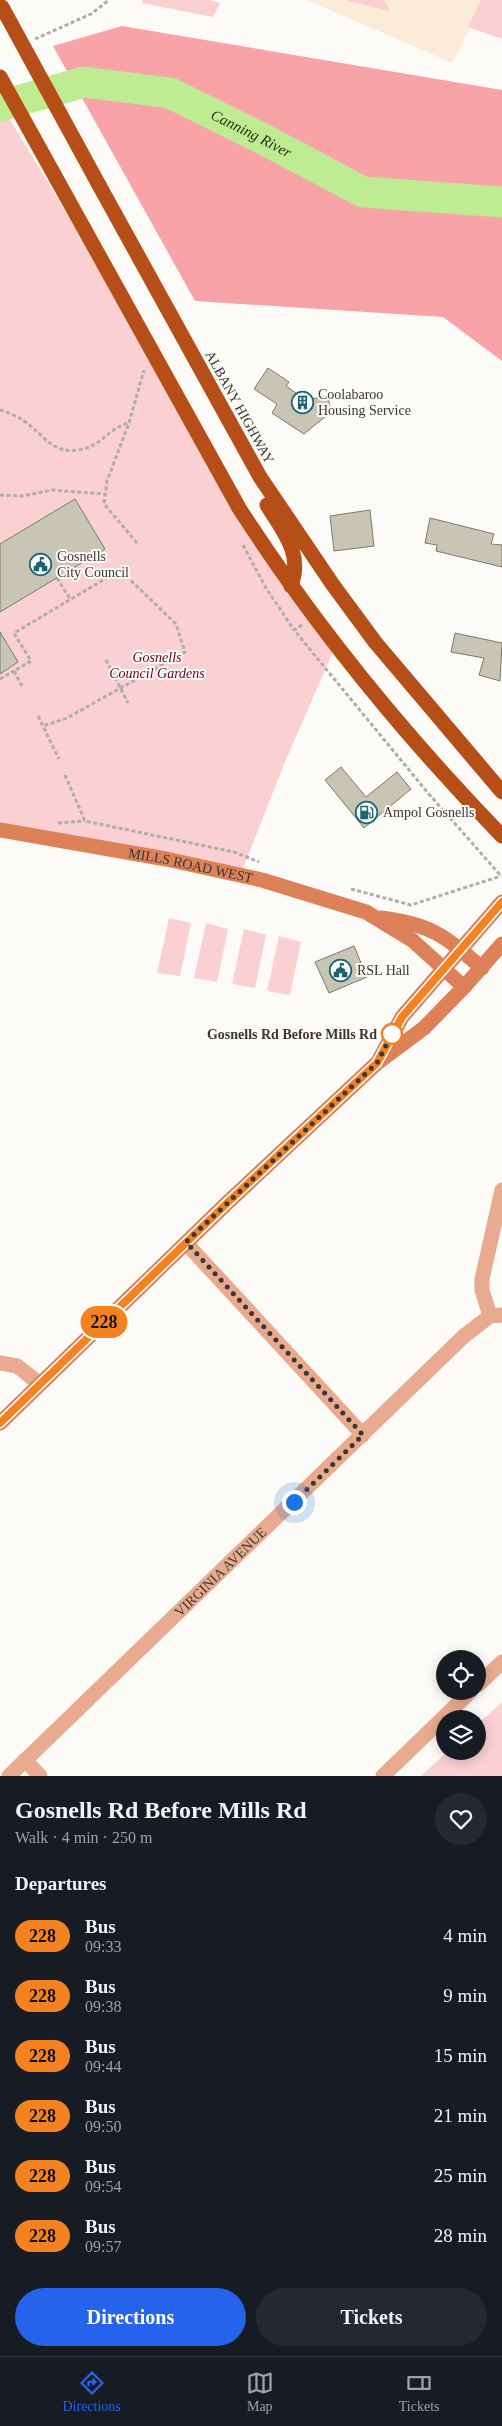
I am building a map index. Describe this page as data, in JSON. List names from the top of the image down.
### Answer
{
  "streets": {
    "highway": ["ALBANY HIGHWAY"],
    "main road": ["MILLS ROAD WEST"],
    "street": ["VIRGINIA AVENUE"]
  },
  "water": ["Canning River"],
  "parks": ["Gosnells Council Gardens"],
  "places": {
    "building": ["Coolabaroo Housing Service"],
    "public building": ["Gosnells City Council", "RSL Hall"],
    "fuel station": ["Ampol Gosnells"],
    "other": ["Gosnells Rd Before Mills Rd"]
  },
  "lines": ["bus line 228"],
  "page": {
    "on_map": "228",
    "heading": [
      ["Gosnells Rd Before Mills Rd", "Walk · 4 min · 250 m"],
      "Departures"
    ],
    "list": [
      {
        "mark": "228",
        "name": "Bus",
        "note": "09:33",
        "value": "4 min"
      },
      {
        "mark": "228",
        "name": "Bus",
        "note": "09:38",
        "value": "9 min"
      },
      {
        "mark": "228",
        "name": "Bus",
        "note": "09:44",
        "value": "15 min"
      },
      {
        "mark": "228",
        "name": "Bus",
        "note": "09:50",
        "value": "21 min"
      },
      {
        "mark": "228",
        "name": "Bus",
        "note": "09:54",
        "value": "25 min"
      },
      {
        "mark": "228",
        "name": "Bus",
        "note": "09:57",
        "value": "28 min"
      }
    ],
    "buttons": ["Directions", "Tickets"],
    "tabs": ["Directions", "Map", "Tickets"]
  }
}
